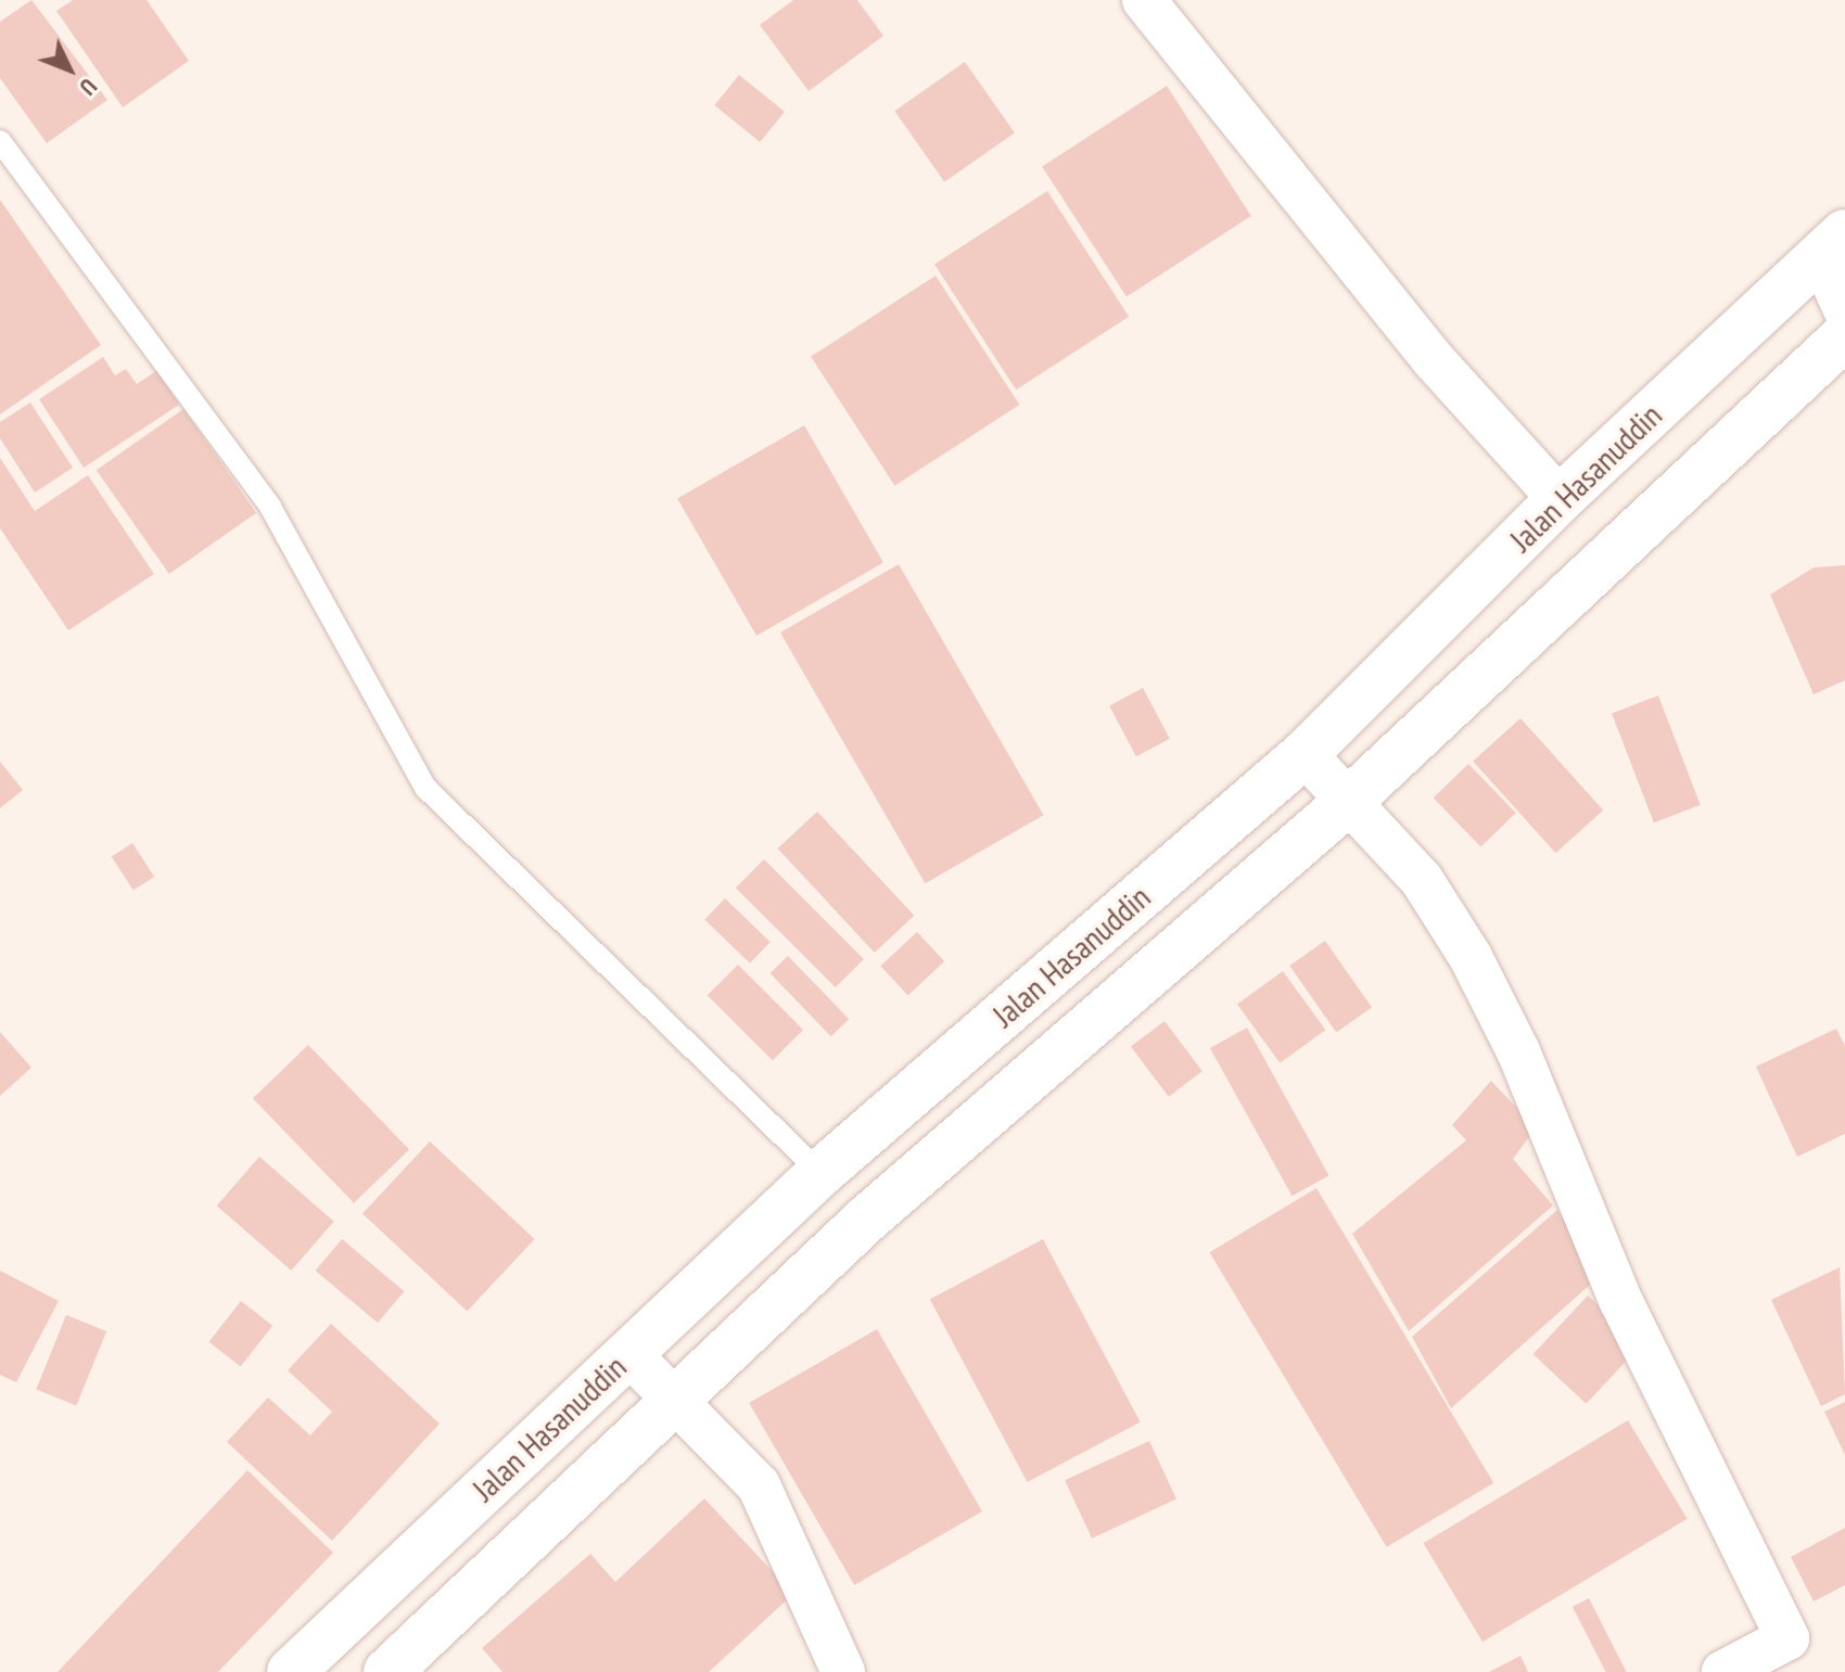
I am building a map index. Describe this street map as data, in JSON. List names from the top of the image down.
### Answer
{
  "streets": {
    "street": ["Jalan Hasanuddin"]
  },
  "north": "bottom right"
}
